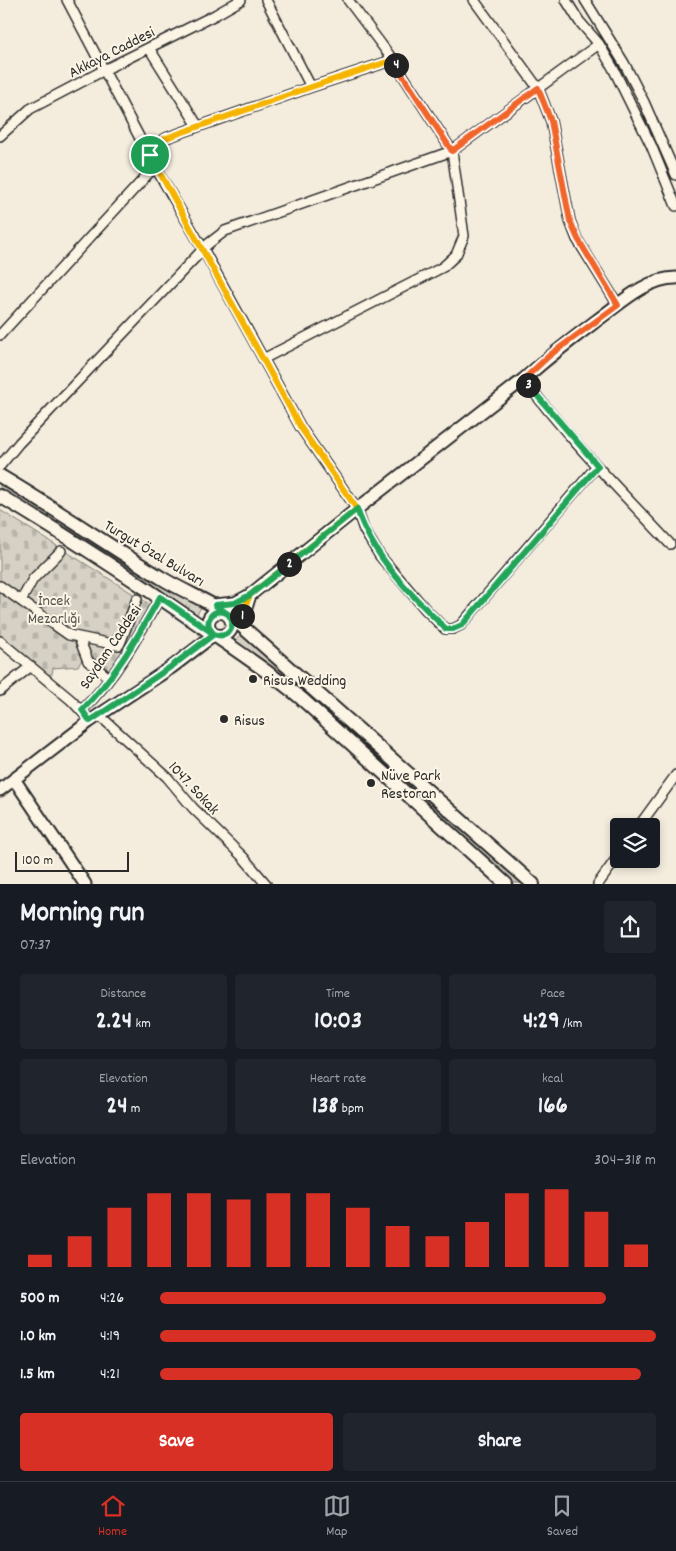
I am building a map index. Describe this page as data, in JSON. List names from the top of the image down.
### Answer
{
  "streets": {
    "main road": ["Turgut Özal Bulvarı"],
    "street": ["Akkaya Caddesi", "Saydam Caddesi", "1047. Sokak"]
  },
  "crossings": [
    ["Turgut Özal Bulvarı", "Saydam Caddesi"],
    ["Saydam Caddesi", "1047. Sokak"]
  ],
  "parks": ["İncek Mezarlığı"],
  "places": ["Risus Wedding", "Risus", "Nüve Park Restoran"],
  "scale_bar": "100 m",
  "page": {
    "pins": [
      "4",
      "3",
      "2",
      "1"
    ],
    "scale": "100 m",
    "heading": ["Morning run", "07:37"],
    "stats": [
      ["Distance", "2.24 km"],
      ["Time", "10:03"],
      ["Pace", "4:29 /km"],
      ["Elevation", "24 m"],
      ["Heart rate", "138 bpm"],
      ["kcal", "166"]
    ],
    "chart": ["Elevation", "304–318 m"],
    "list": [
      {
        "name": "500 m",
        "note": "4:26"
      },
      {
        "name": "1.0 km",
        "note": "4:19"
      },
      {
        "name": "1.5 km",
        "note": "4:21"
      }
    ],
    "buttons": ["Save", "Share"],
    "tabs": ["Home", "Map", "Saved"]
  }
}
